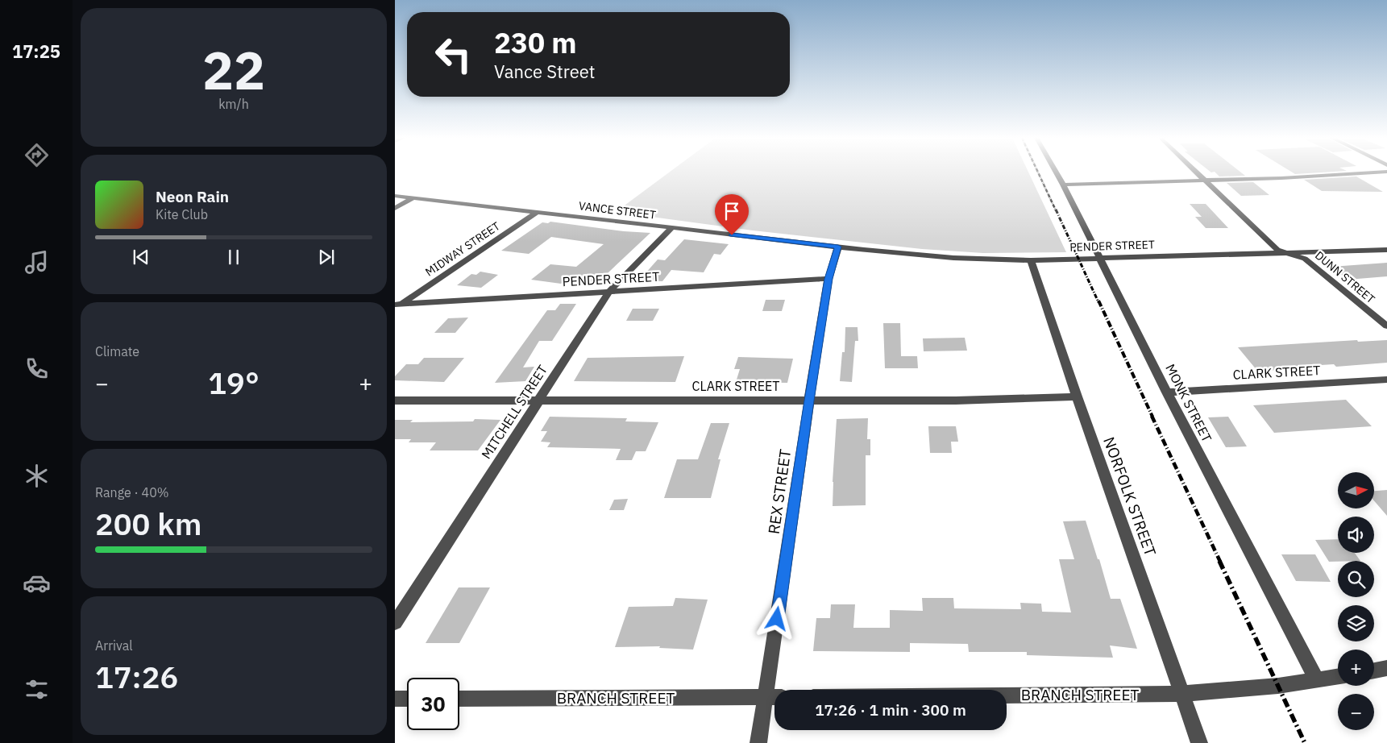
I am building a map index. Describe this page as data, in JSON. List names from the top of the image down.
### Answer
{
  "streets": {
    "street": [
      "VANCE STREET",
      "PENDER STREET",
      "MIDWAY STREET",
      "DUNN STREET",
      "CLARK STREET",
      "MONK STREET",
      "MITCHELL STREET",
      "REX STREET",
      "NORFOLK STREET",
      "BRANCH STREET"
    ]
  },
  "crossings": [
    ["VANCE STREET", "PENDER STREET"],
    ["VANCE STREET", "MIDWAY STREET"],
    ["VANCE STREET", "MITCHELL STREET"],
    ["VANCE STREET", "REX STREET"],
    ["PENDER STREET", "MIDWAY STREET"],
    ["PENDER STREET", "DUNN STREET"],
    ["PENDER STREET", "MONK STREET"],
    ["PENDER STREET", "MITCHELL STREET"],
    ["PENDER STREET", "REX STREET"],
    ["PENDER STREET", "NORFOLK STREET"],
    ["CLARK STREET", "MONK STREET"],
    ["CLARK STREET", "MITCHELL STREET"],
    ["CLARK STREET", "REX STREET"],
    ["CLARK STREET", "NORFOLK STREET"],
    ["MONK STREET", "BRANCH STREET"],
    ["REX STREET", "BRANCH STREET"],
    ["NORFOLK STREET", "BRANCH STREET"]
  ],
  "north": "right",
  "page": {
    "tabs": "17:25",
    "tile": [
      ["22", "km/h"],
      "Climate",
      ["Range · 40%", "200 km"],
      ["Arrival", "17:26"]
    ],
    "turn": ["230 m", "Vance Street"],
    "song": ["Neon Rain", "Kite Club"],
    "heat": ["−", "19°", "+"],
    "map_buttons": ["+", "−"],
    "limit": "30",
    "trip": "17:26 · 1 min · 300 m"
  }
}
